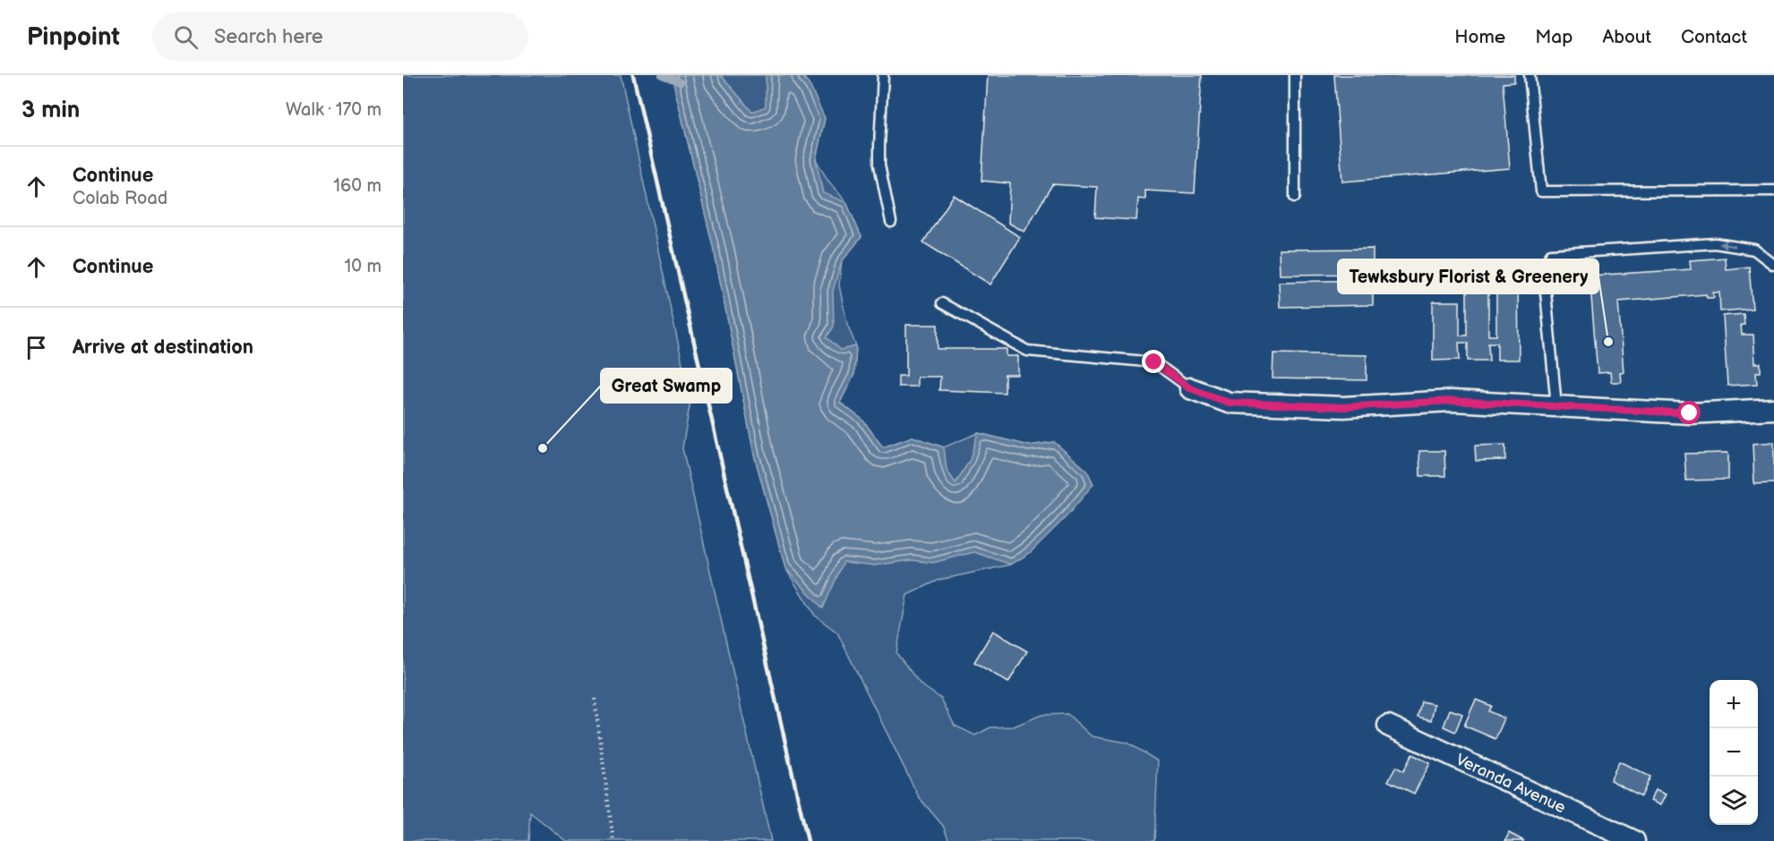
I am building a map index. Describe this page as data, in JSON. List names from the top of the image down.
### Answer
{
  "streets": {
    "street": ["Veranda Avenue"]
  },
  "places": ["Tewksbury Florist & Greenery", "Great Swamp"],
  "page": {
    "header": "Pinpoint",
    "search": "Search here",
    "nav": [
      "Home",
      "Map",
      "About",
      "Contact"
    ],
    "heading": ["3 min", "Walk · 170 m"],
    "list": [
      ["Continue", "Colab Road", "160 m"],
      ["Continue", "10 m"],
      "Arrive at destination"
    ],
    "map_buttons": ["+", "−"]
  }
}
